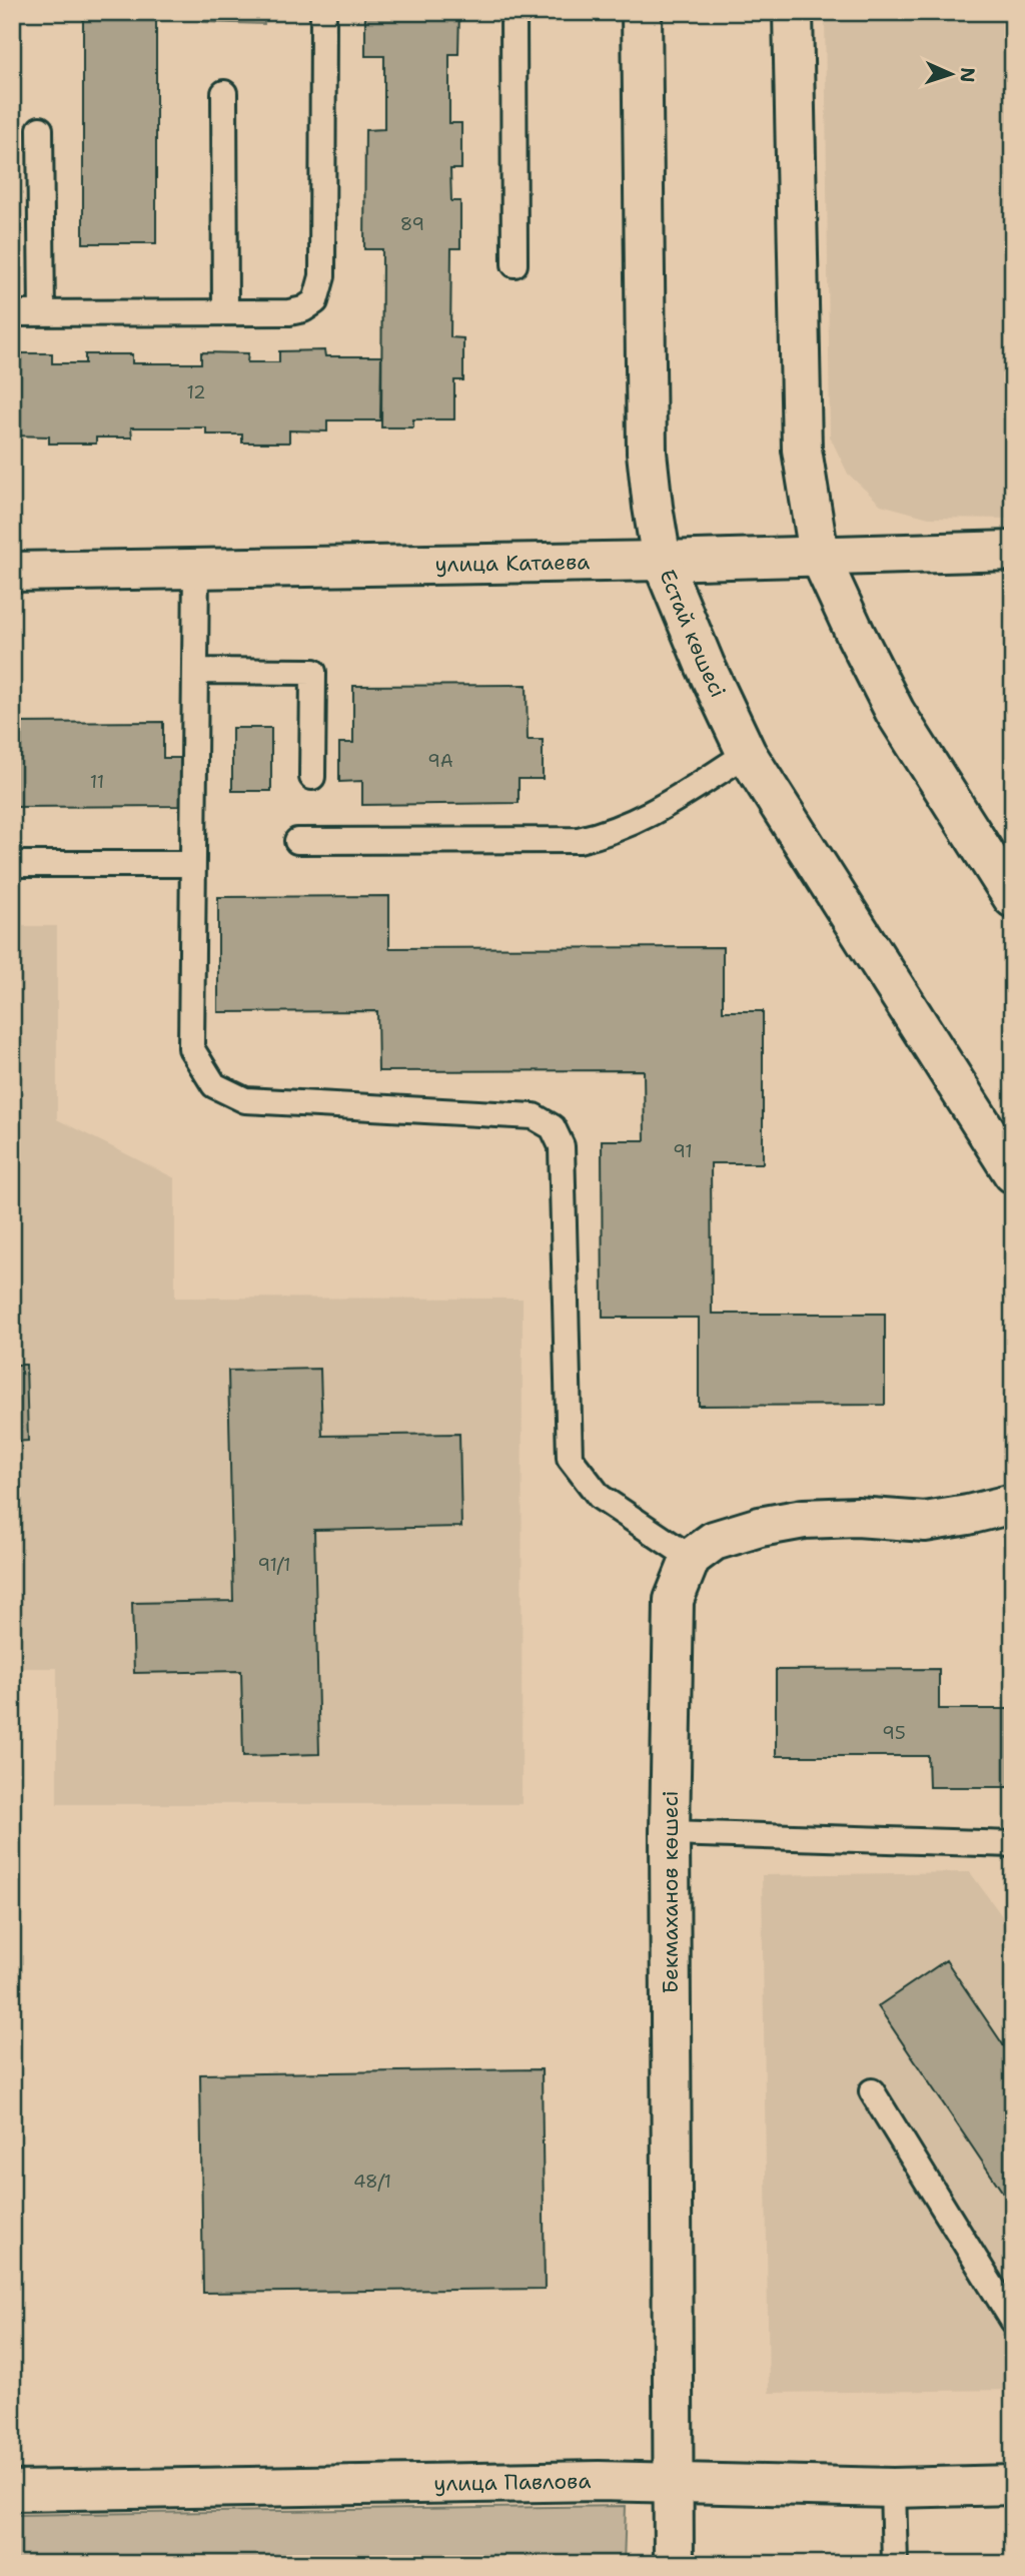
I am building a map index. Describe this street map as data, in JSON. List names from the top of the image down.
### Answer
{
  "streets": {
    "street": [
      "улица Катаева",
      "Естай көшесі",
      "Бекмаханов көшесі",
      "улица Павлова"
    ]
  },
  "crossings": [
    ["улица Катаева", "Естай көшесі"],
    ["Бекмаханов көшесі", "улица Павлова"]
  ],
  "house_numbers": [
    "89",
    "12",
    "9А",
    "11",
    "91",
    "91/1",
    "95",
    "48/1"
  ],
  "north": "right"
}
